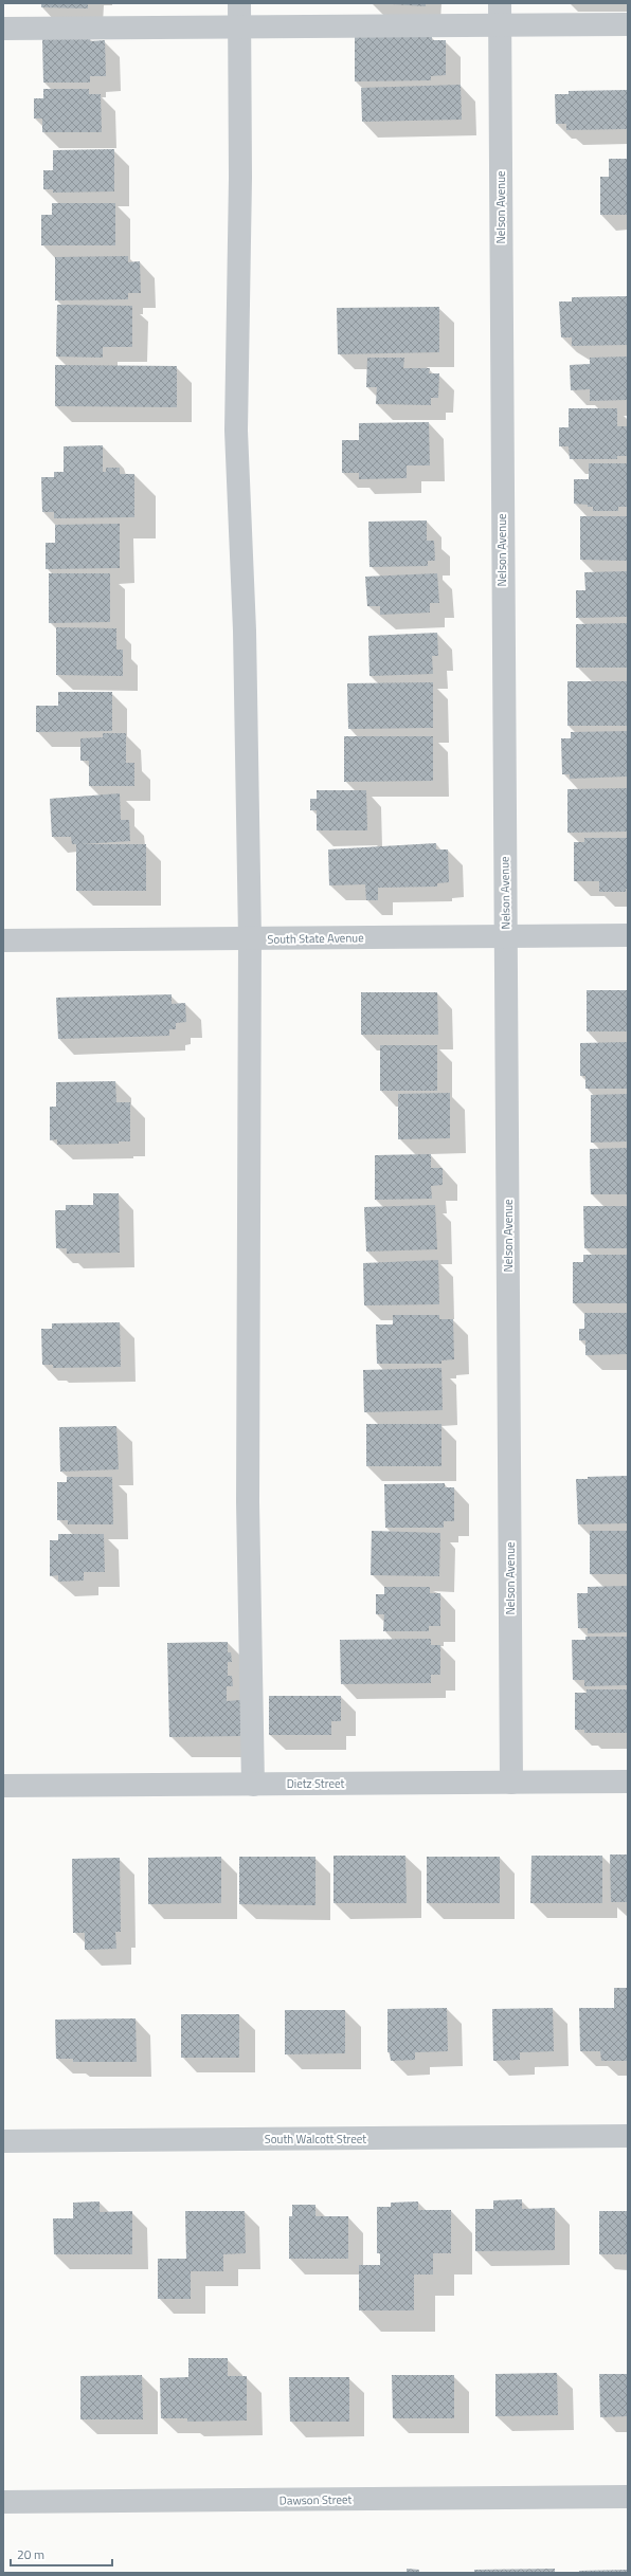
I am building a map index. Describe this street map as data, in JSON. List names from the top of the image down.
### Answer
{
  "streets": {
    "street": [
      "Nelson Avenue",
      "South State Avenue",
      "Dietz Street",
      "South Walcott Street",
      "Dawson Street"
    ]
  },
  "crossings": [
    ["Nelson Avenue", "South State Avenue"],
    ["Nelson Avenue", "Dietz Street"]
  ],
  "scale_bar": "20 m"
}
